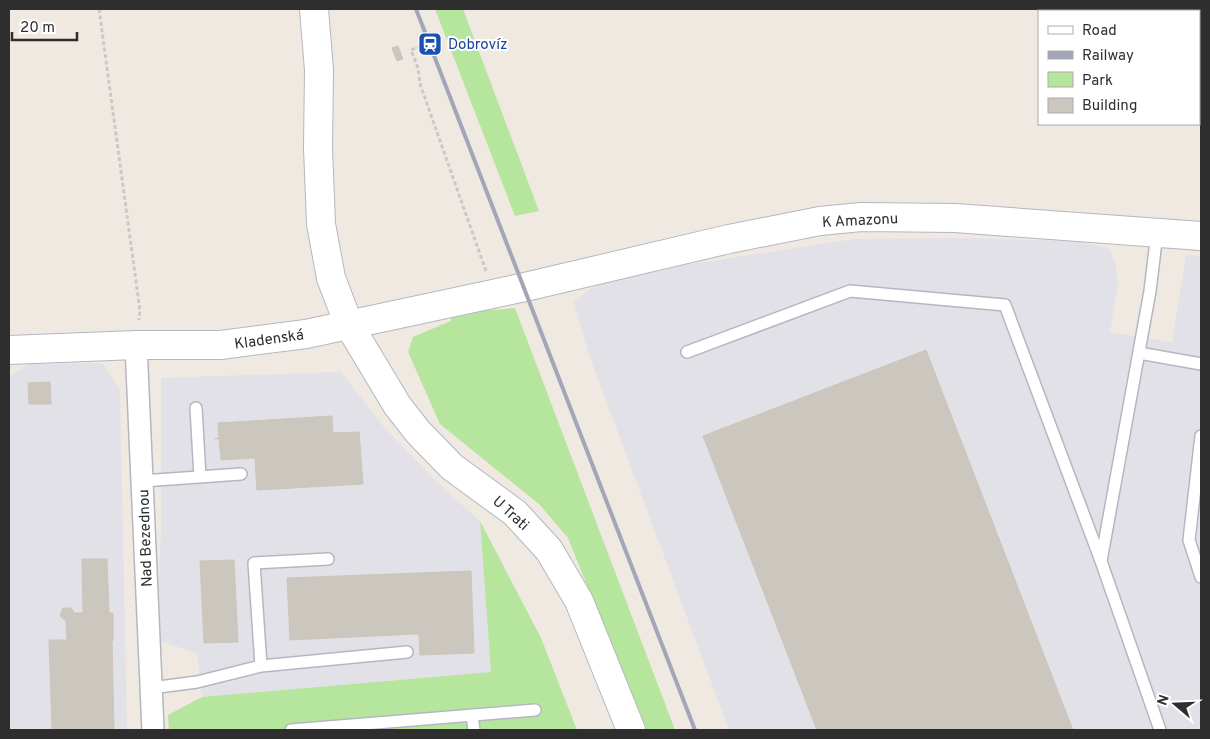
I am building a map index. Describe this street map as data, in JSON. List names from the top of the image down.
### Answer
{
  "streets": {
    "street": [
      "K Amazonu",
      "Kladenská",
      "U Trati",
      "Nad Bezednou"
    ]
  },
  "crossings": [
    ["K Amazonu", "Kladenská"],
    ["Kladenská", "U Trati"],
    ["Kladenská", "Nad Bezednou"]
  ],
  "places": {
    "station": ["Dobrovíz"]
  },
  "legend": [
    "Road",
    "Railway",
    "Park",
    "Building"
  ],
  "scale_bar": "20 m",
  "north": "left"
}
